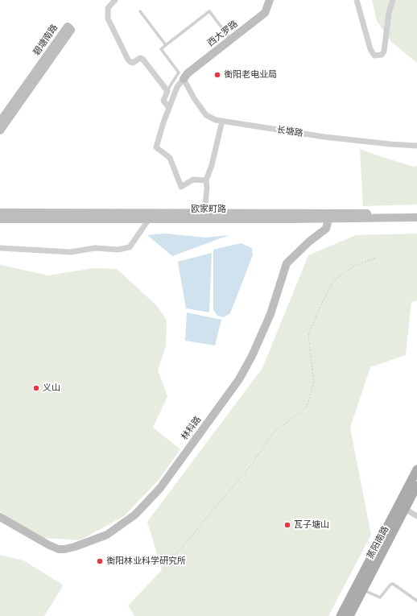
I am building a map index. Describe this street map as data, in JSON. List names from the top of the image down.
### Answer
{
  "streets": {
    "main road": ["蒸阳南路"],
    "street": [
      "西大罗路",
      "碧塘南路",
      "长塘路",
      "欧家町路",
      "林科路"
    ]
  },
  "crossings": [
    ["西大罗路", "长塘路"],
    ["欧家町路", "林科路"]
  ],
  "places": [
    "衡阳老电业局",
    "义山",
    "瓦子塘山",
    "衡阳林业科学研究所"
  ]
}
